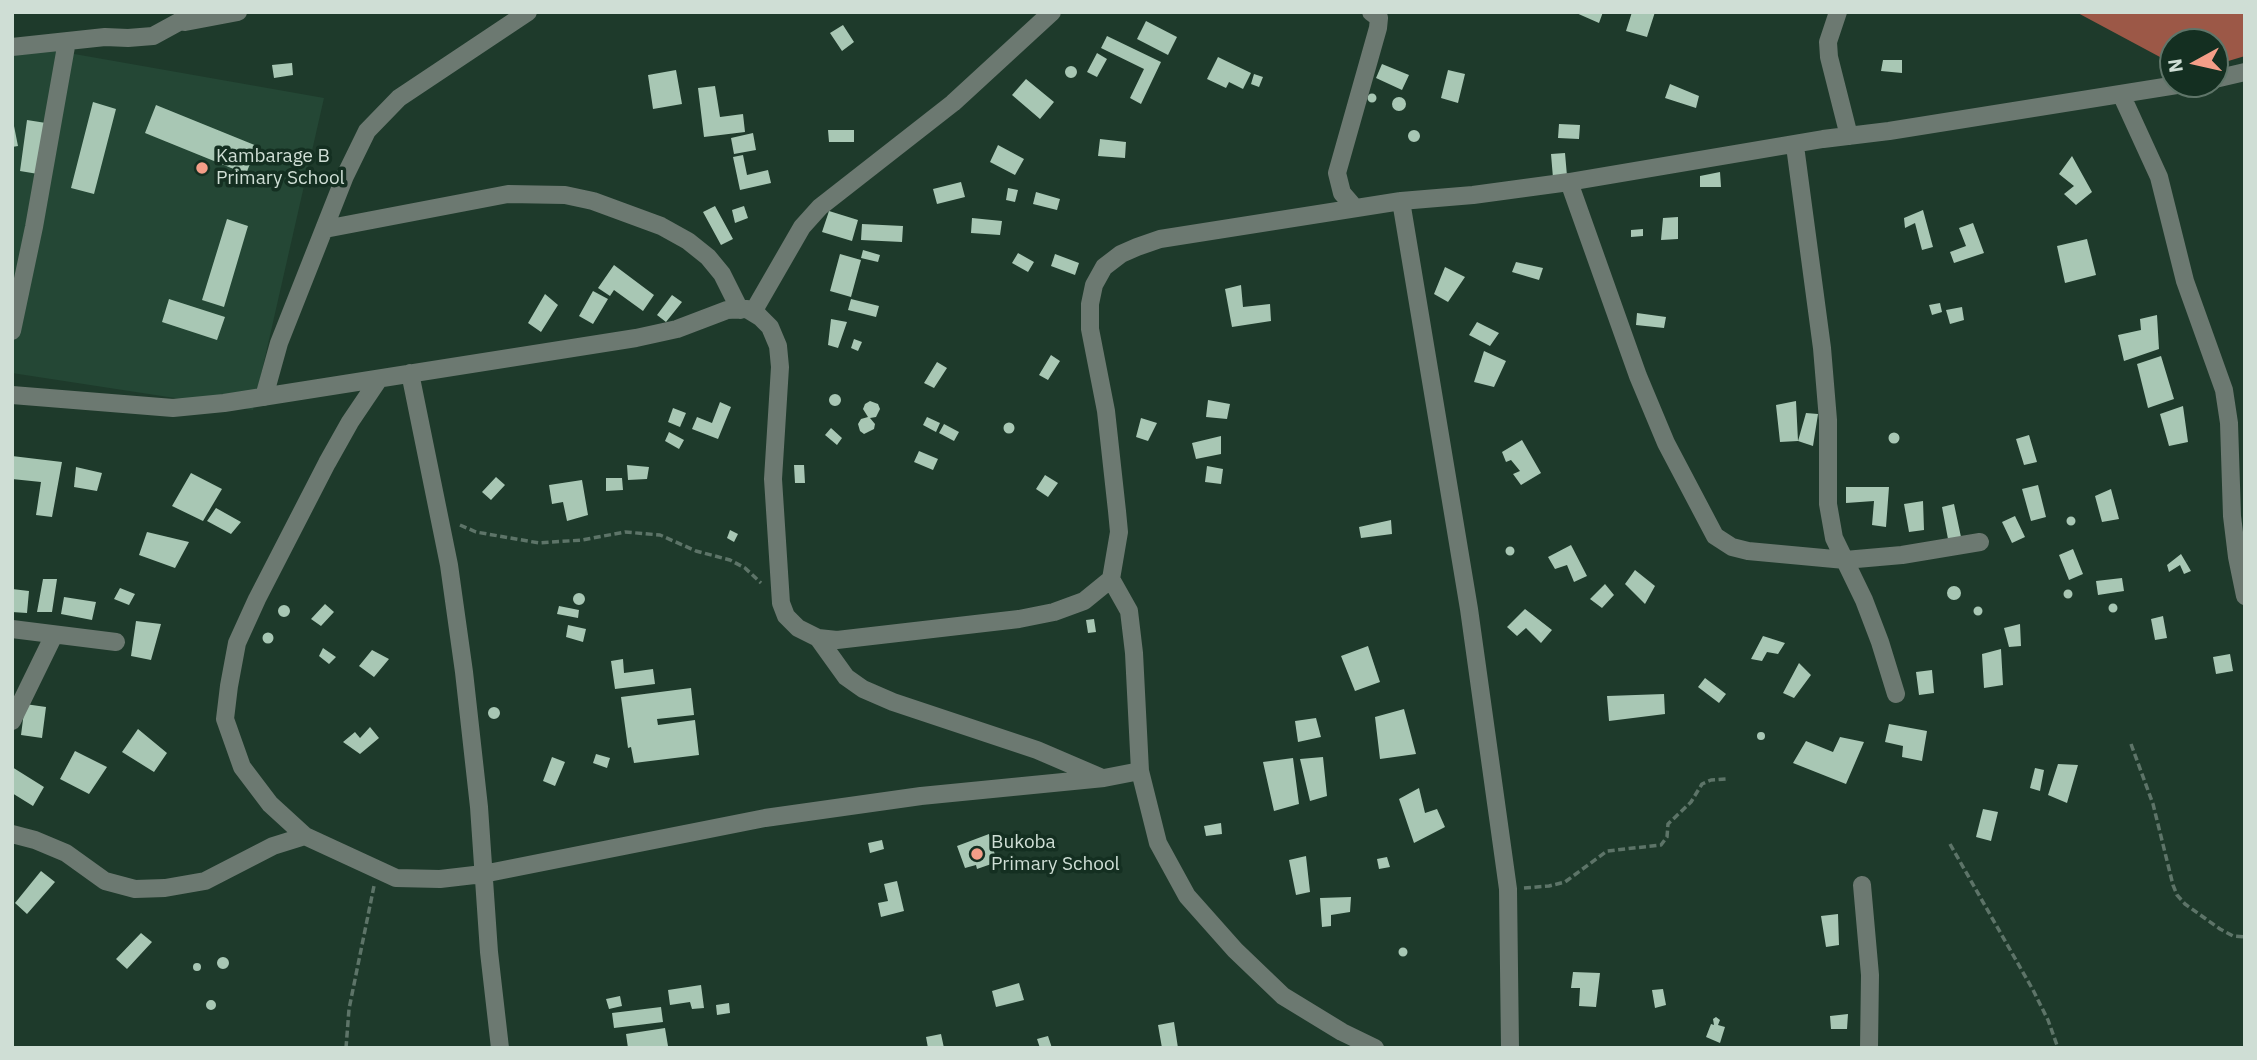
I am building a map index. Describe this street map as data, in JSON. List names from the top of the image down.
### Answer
{
  "places": ["Kambarage B Primary School", "Bukoba Primary School"],
  "north": "left"
}
